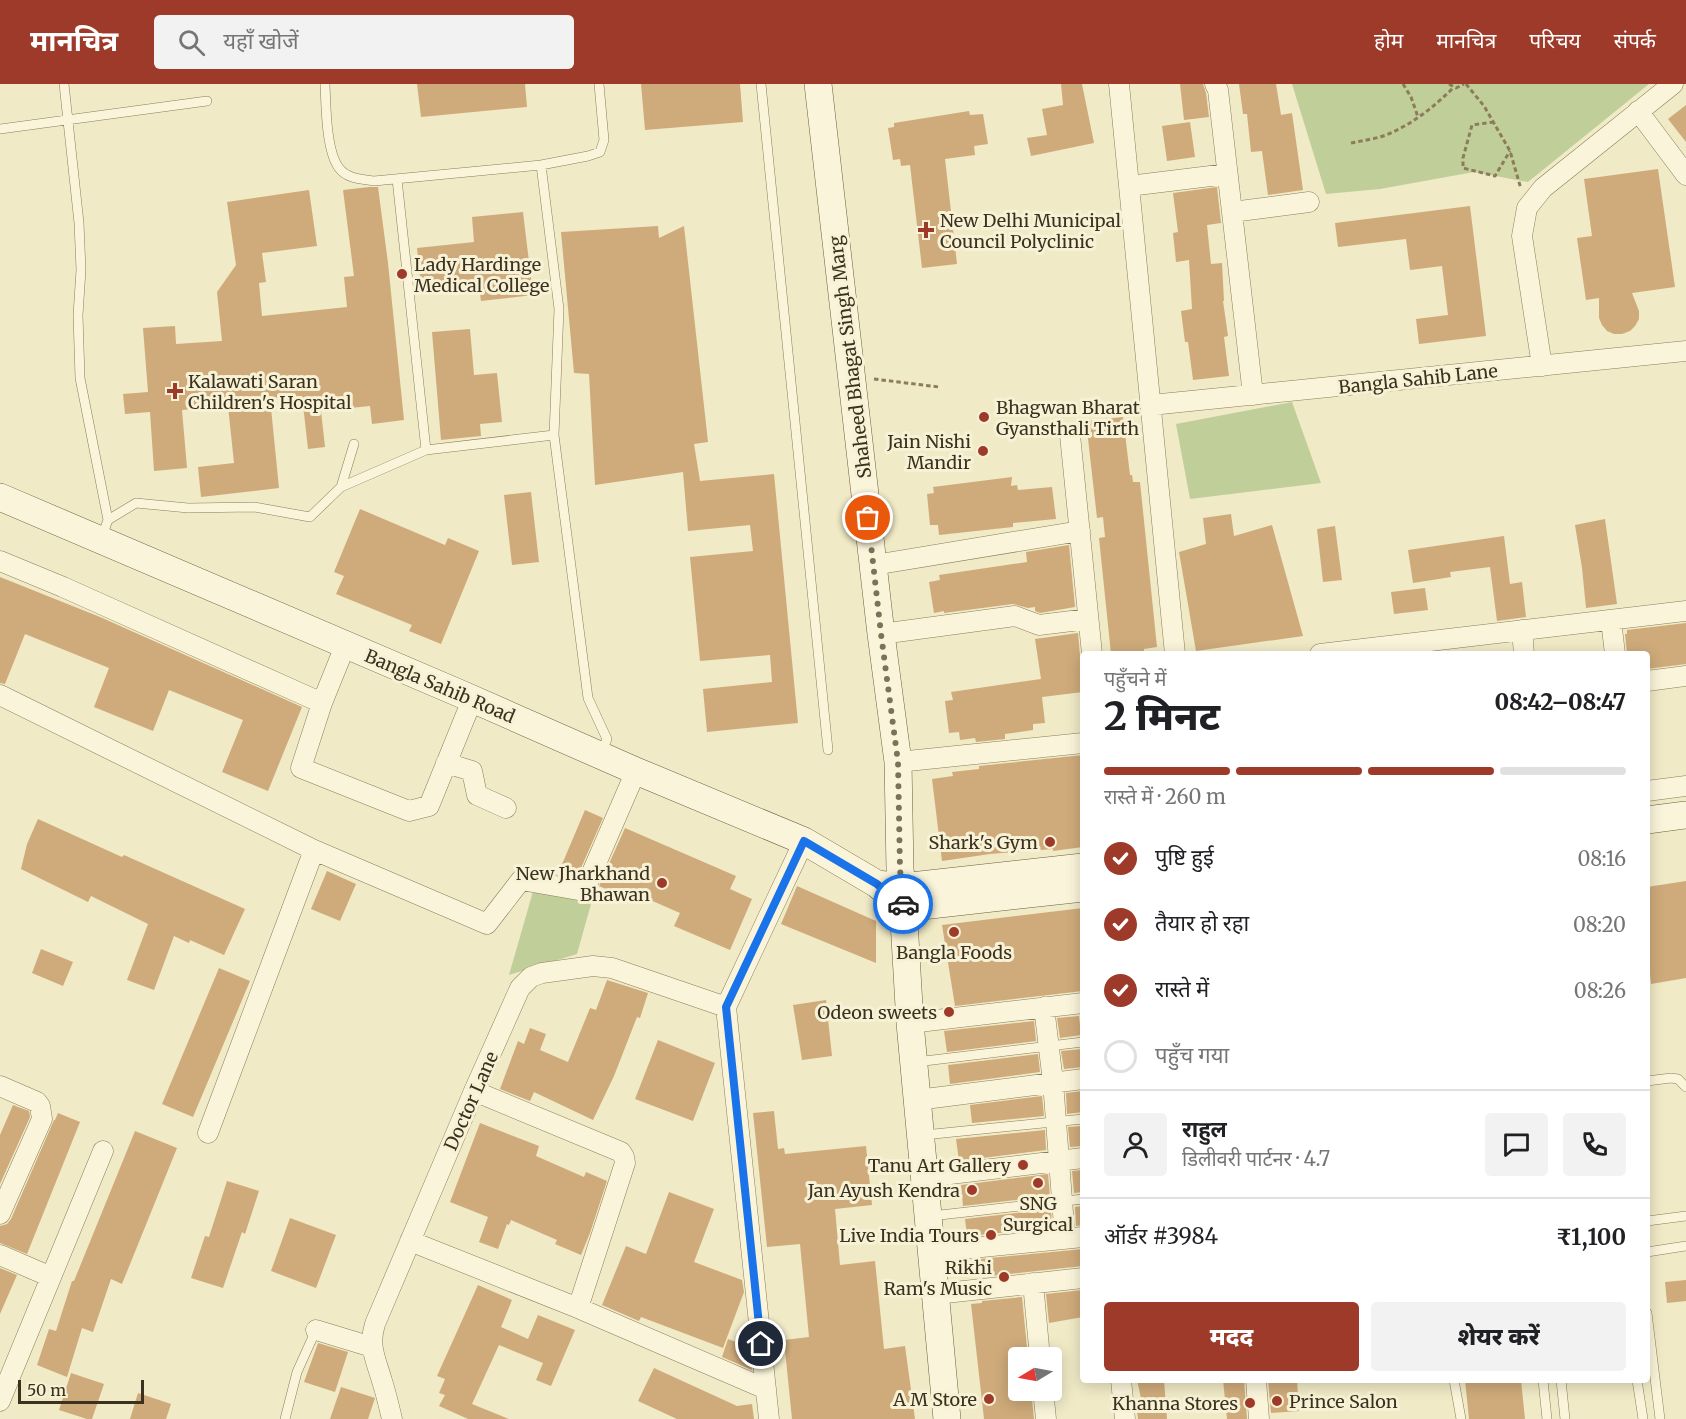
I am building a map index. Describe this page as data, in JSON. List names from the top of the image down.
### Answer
{
  "streets": {
    "street": [
      "Shaheed Bhagat Singh Marg",
      "Bangla Sahib Lane",
      "Bangla Sahib Road",
      "Doctor Lane"
    ]
  },
  "crossings": [
    ["Shaheed Bhagat Singh Marg", "Bangla Sahib Road"]
  ],
  "places": {
    "health": ["New Delhi Municipal Council Polyclinic", "Kalawati Saran Children's Hospital"],
    "other": [
      "Lady Hardinge Medical College",
      "Bhagwan Bharat Gyansthali Tirth",
      "Jain Nishi Mandir",
      "Shark's Gym",
      "New Jharkhand Bhawan",
      "Bangla Foods",
      "Odeon sweets",
      "Tanu Art Gallery",
      "SNG Surgical",
      "Jan Ayush Kendra",
      "Live India Tours",
      "Rikhi Ram's Music",
      "A M Store",
      "Prince Salon",
      "Khanna Stores"
    ]
  },
  "scale_bar": "50 m",
  "north": "left",
  "page": {
    "header": "मानचित्र",
    "search": "यहाँ खोजें",
    "nav": [
      "होम",
      "मानचित्र",
      "परिचय",
      "संपर्क"
    ],
    "heading": ["2 मिनट", "पहुँचने में", "08:42–08:47"],
    "panel": [
      "राहुल",
      "डिलीवरी पार्टनर · 4.7",
      "ऑर्डर #3984",
      "₹1,100"
    ],
    "bar": "रास्ते में · 260 m",
    "list": [
      ["पुष्टि हुई", "08:16"],
      ["तैयार हो रहा", "08:20"],
      ["रास्ते में", "08:26"],
      "पहुँच गया"
    ],
    "buttons": ["मदद", "शेयर करें"],
    "scale": "50 m"
  }
}
